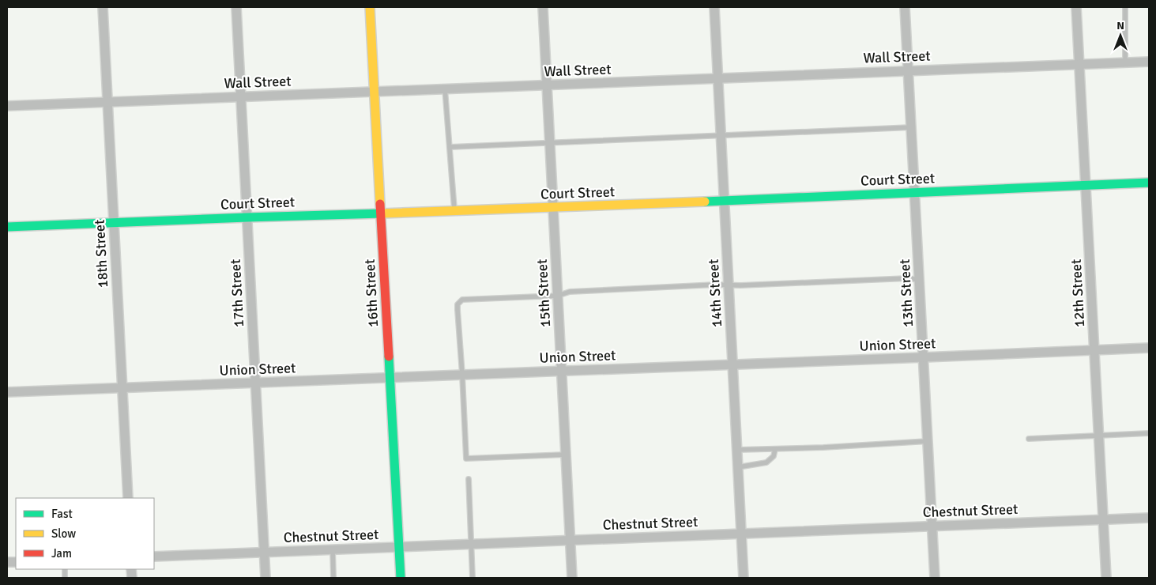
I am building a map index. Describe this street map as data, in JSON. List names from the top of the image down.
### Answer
{
  "streets": {
    "street": [
      "Wall Street",
      "Court Street",
      "18th Street",
      "17th Street",
      "16th Street",
      "15th Street",
      "14th Street",
      "13th Street",
      "12th Street",
      "Union Street",
      "Chestnut Street"
    ]
  },
  "crossings": [
    ["Wall Street", "18th Street"],
    ["Wall Street", "17th Street"],
    ["Wall Street", "16th Street"],
    ["Wall Street", "15th Street"],
    ["Wall Street", "14th Street"],
    ["Wall Street", "13th Street"],
    ["Wall Street", "12th Street"],
    ["Court Street", "18th Street"],
    ["Court Street", "17th Street"],
    ["Court Street", "16th Street"],
    ["Court Street", "15th Street"],
    ["Court Street", "14th Street"],
    ["Court Street", "13th Street"],
    ["Court Street", "12th Street"],
    ["18th Street", "Union Street"],
    ["17th Street", "Union Street"],
    ["17th Street", "Chestnut Street"],
    ["16th Street", "Union Street"],
    ["16th Street", "Chestnut Street"],
    ["15th Street", "Union Street"],
    ["15th Street", "Chestnut Street"],
    ["14th Street", "Union Street"],
    ["14th Street", "Chestnut Street"],
    ["13th Street", "Union Street"],
    ["13th Street", "Chestnut Street"],
    ["12th Street", "Union Street"],
    ["12th Street", "Chestnut Street"]
  ],
  "legend": ["Fast", "Slow", "Jam"],
  "north": "top"
}
